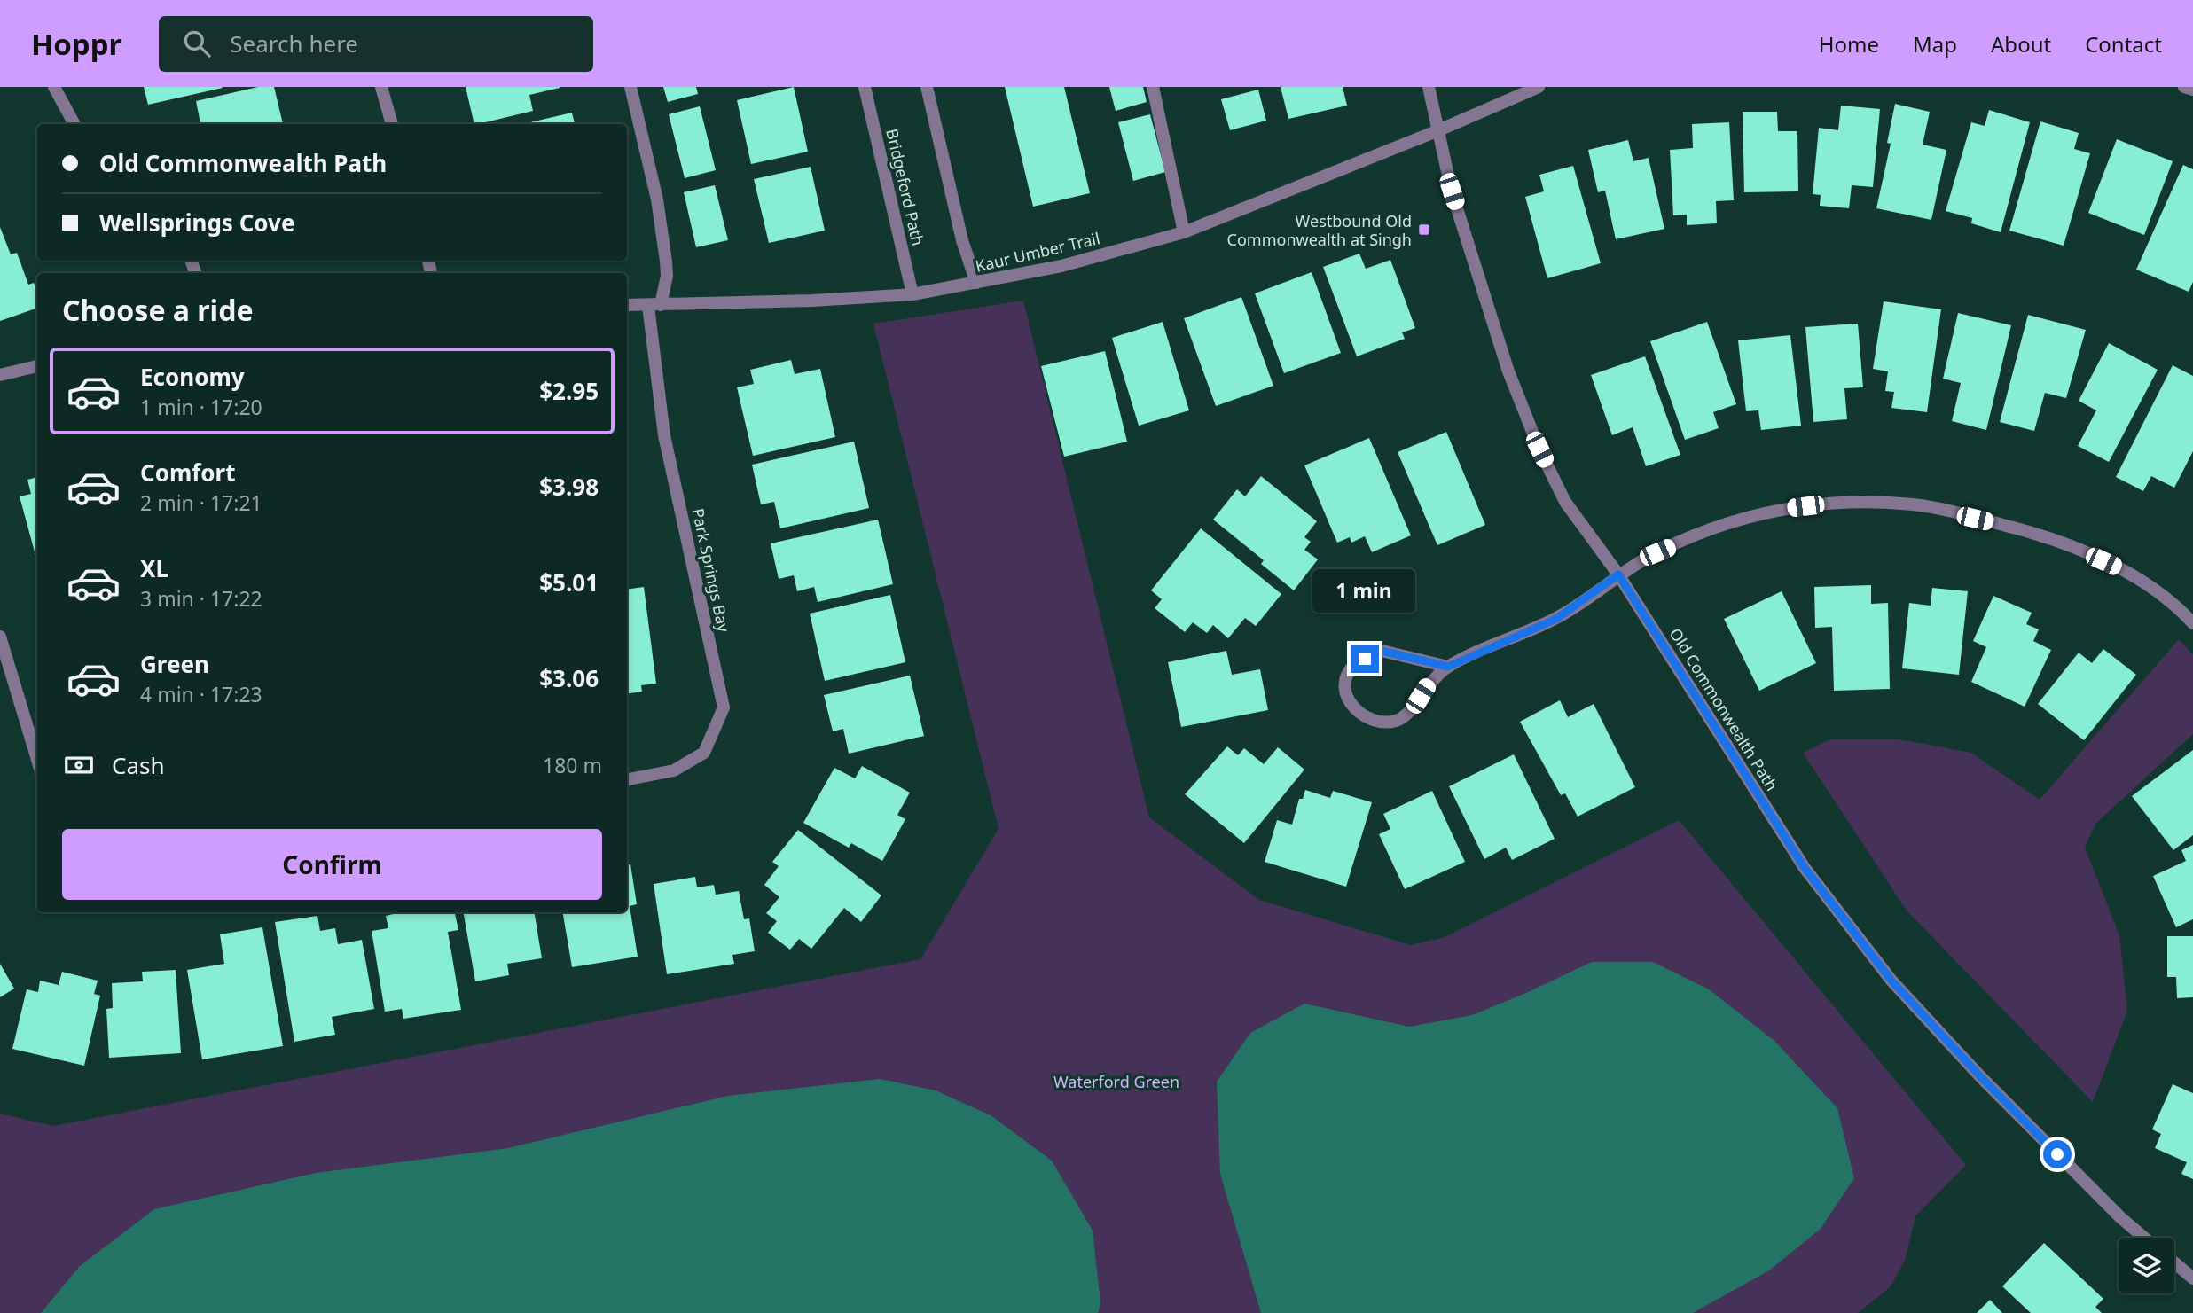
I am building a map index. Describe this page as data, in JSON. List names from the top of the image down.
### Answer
{
  "streets": {
    "street": [
      "Bridgeford Path",
      "Kaur Umber Trail",
      "Park Springs Bay",
      "Old Commonwealth Path"
    ]
  },
  "crossings": [
    ["Bridgeford Path", "Kaur Umber Trail"],
    ["Kaur Umber Trail", "Park Springs Bay"],
    ["Kaur Umber Trail", "Old Commonwealth Path"]
  ],
  "parks": ["Waterford Green"],
  "places": {
    "transit": ["Westbound Old Commonwealth at Singh"]
  },
  "page": {
    "header": "Hoppr",
    "search": "Search here",
    "nav": [
      "Home",
      "Map",
      "About",
      "Contact"
    ],
    "banner": ["Old Commonwealth Path", "Wellsprings Cove"],
    "heading": "Choose a ride",
    "list": [
      {
        "name": "Economy",
        "note": "1 min · 17:20",
        "value": "$2.95"
      },
      {
        "name": "Comfort",
        "note": "2 min · 17:21",
        "value": "$3.98"
      },
      {
        "name": "XL",
        "note": "3 min · 17:22",
        "value": "$5.01"
      },
      {
        "name": "Green",
        "note": "4 min · 17:23",
        "value": "$3.06"
      }
    ],
    "bubble": "1 min",
    "pay": ["Cash", "180 m"],
    "buttons": "Confirm"
  }
}
